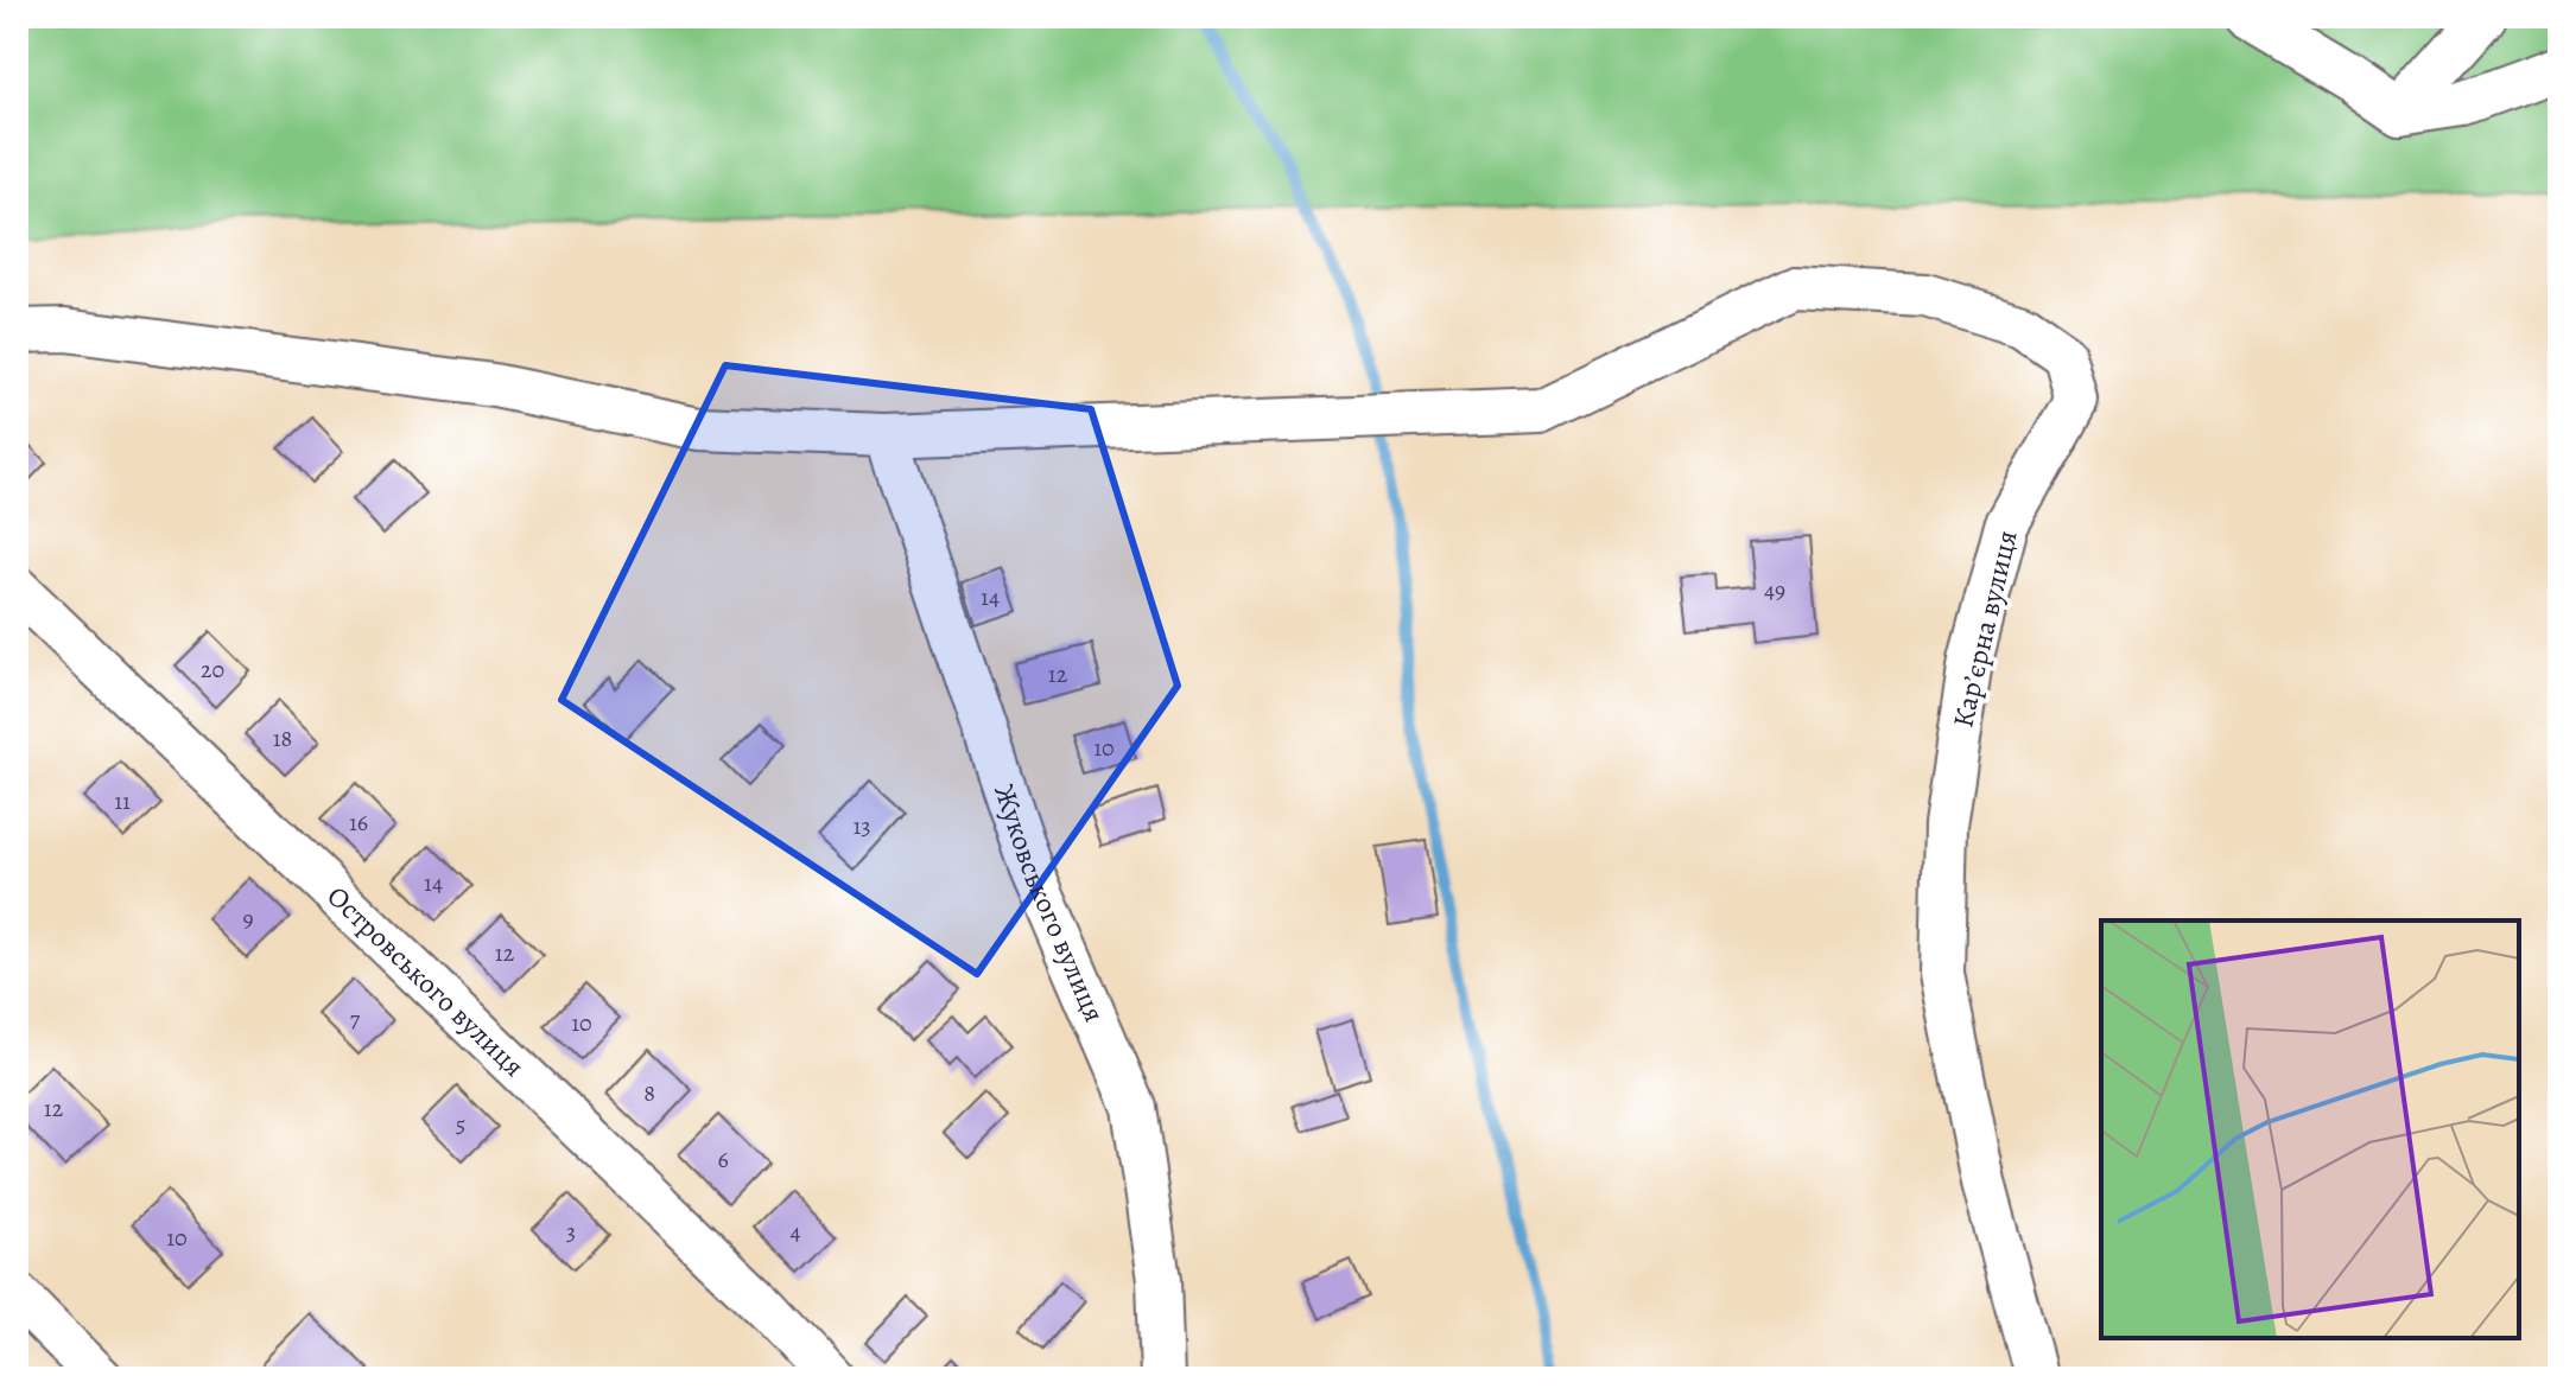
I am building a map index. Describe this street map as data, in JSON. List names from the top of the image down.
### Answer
{
  "streets": {
    "street": ["Карʼєрна вулиця", "Жуковського вулиця", "Островського вулиця"]
  },
  "crossings": [
    ["Карʼєрна вулиця", "Жуковського вулиця"]
  ],
  "house_numbers": [
    "49",
    "14",
    "20",
    "12",
    "18",
    "10",
    "11",
    "16",
    "13",
    "14",
    "9",
    "12",
    "7",
    "10",
    "8",
    "12",
    "5",
    "6",
    "3",
    "4",
    "10"
  ]
}
